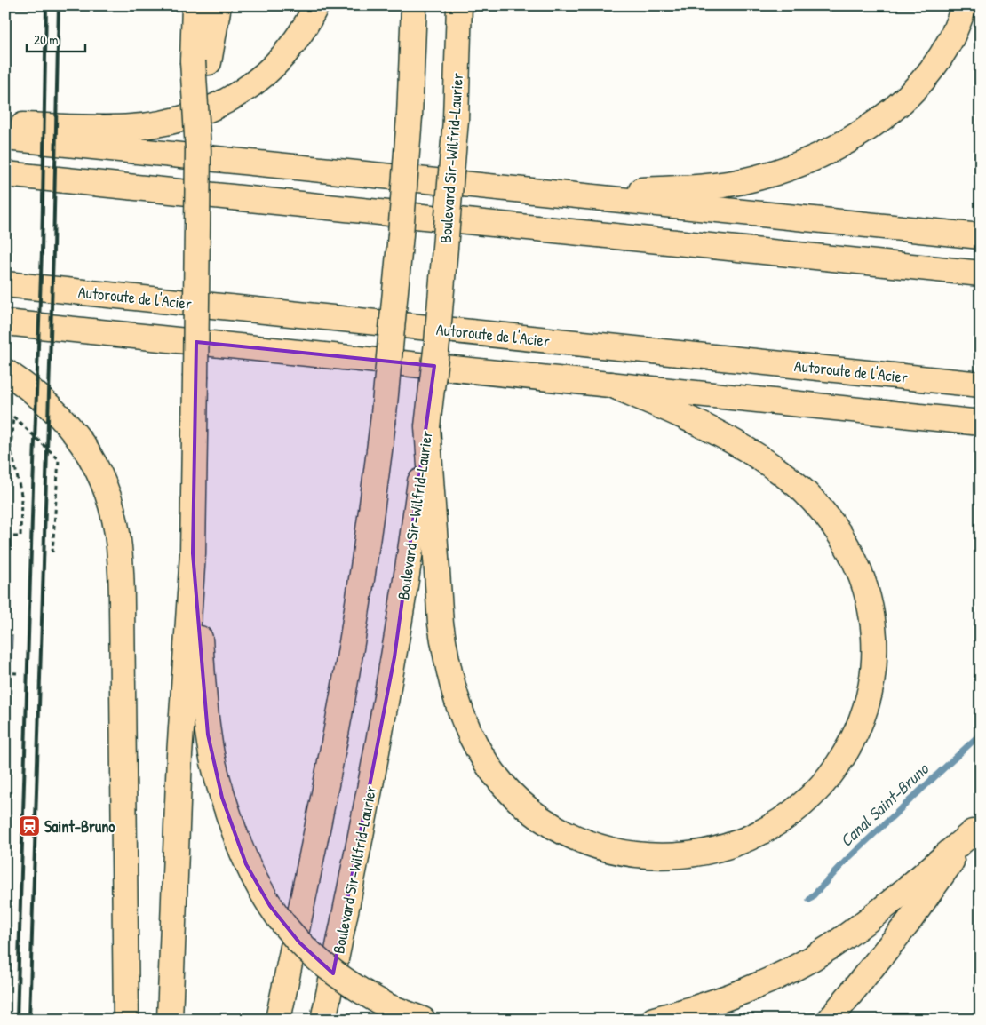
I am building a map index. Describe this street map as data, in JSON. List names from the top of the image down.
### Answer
{
  "streets": {
    "highway": ["Boulevard Sir-Wilfrid-Laurier", "Autoroute de l'Acier"]
  },
  "water": ["Canal Saint-Bruno"],
  "places": {
    "station": ["Saint-Bruno"]
  },
  "scale_bar": "20 m"
}
